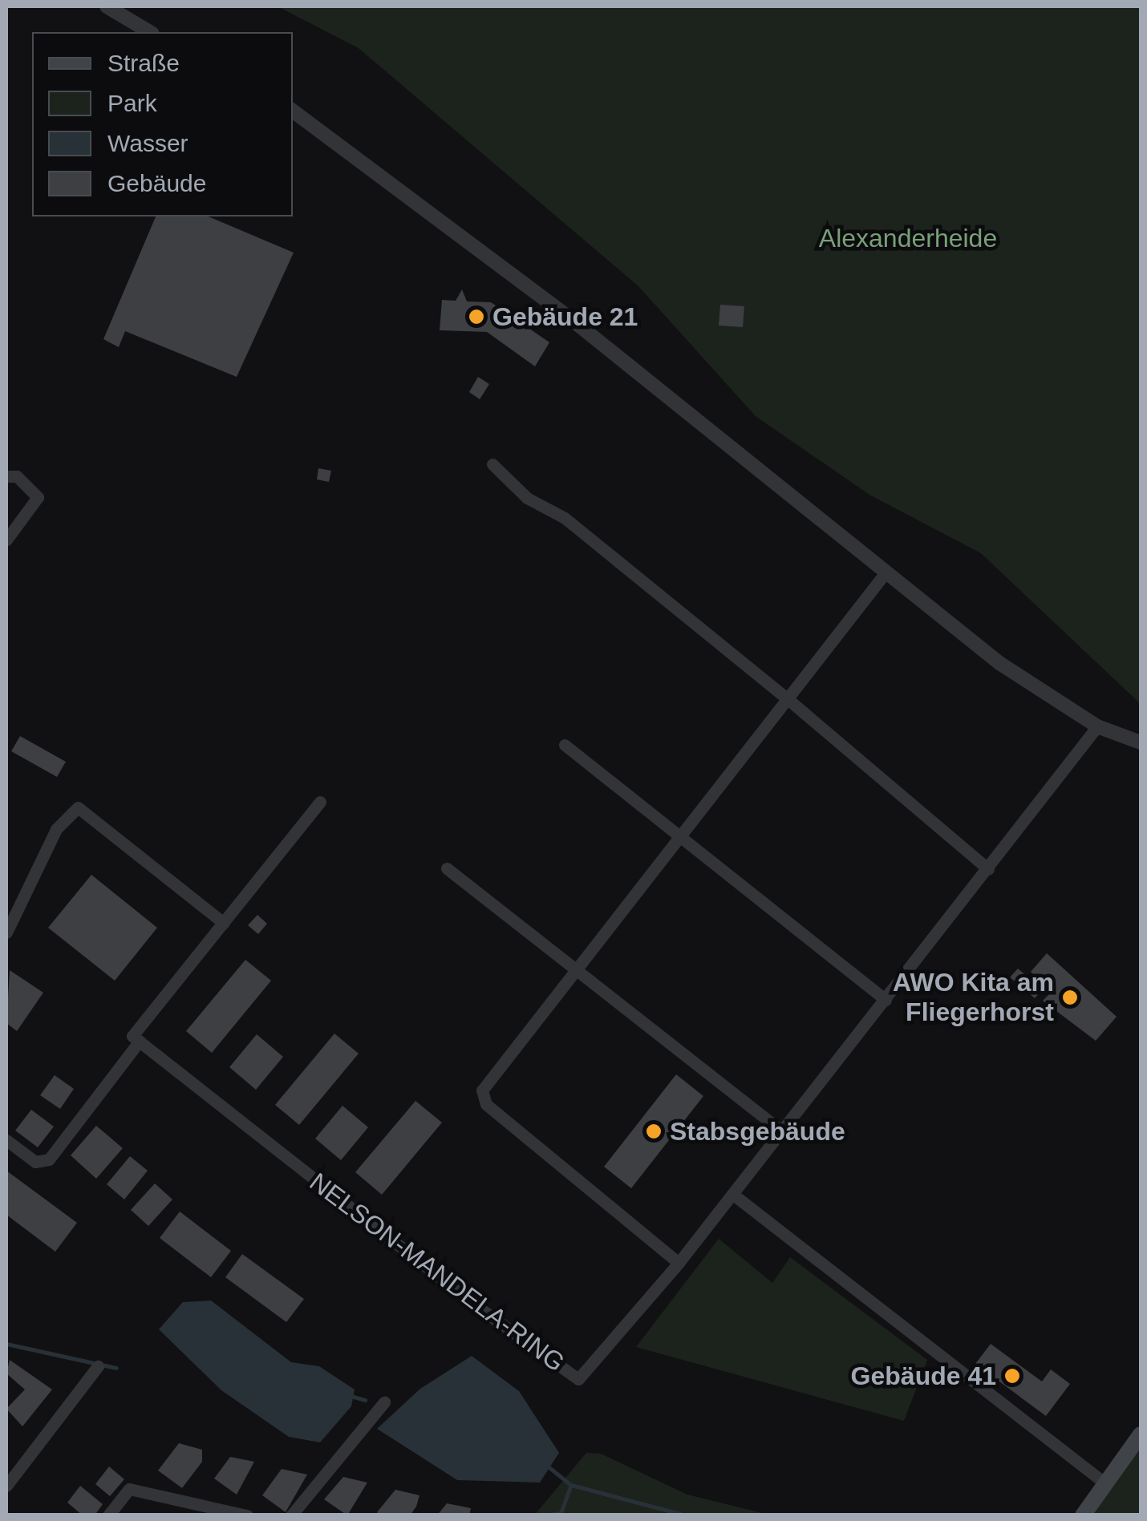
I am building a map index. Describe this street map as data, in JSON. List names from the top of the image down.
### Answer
{
  "streets": {
    "street": ["NELSON-MANDELA-RING"]
  },
  "parks": ["Alexanderheide"],
  "places": [
    "Gebäude 21",
    "AWO Kita am Fliegerhorst",
    "Stabsgebäude",
    "Gebäude 41"
  ],
  "legend": [
    "Straße",
    "Park",
    "Wasser",
    "Gebäude"
  ]
}
